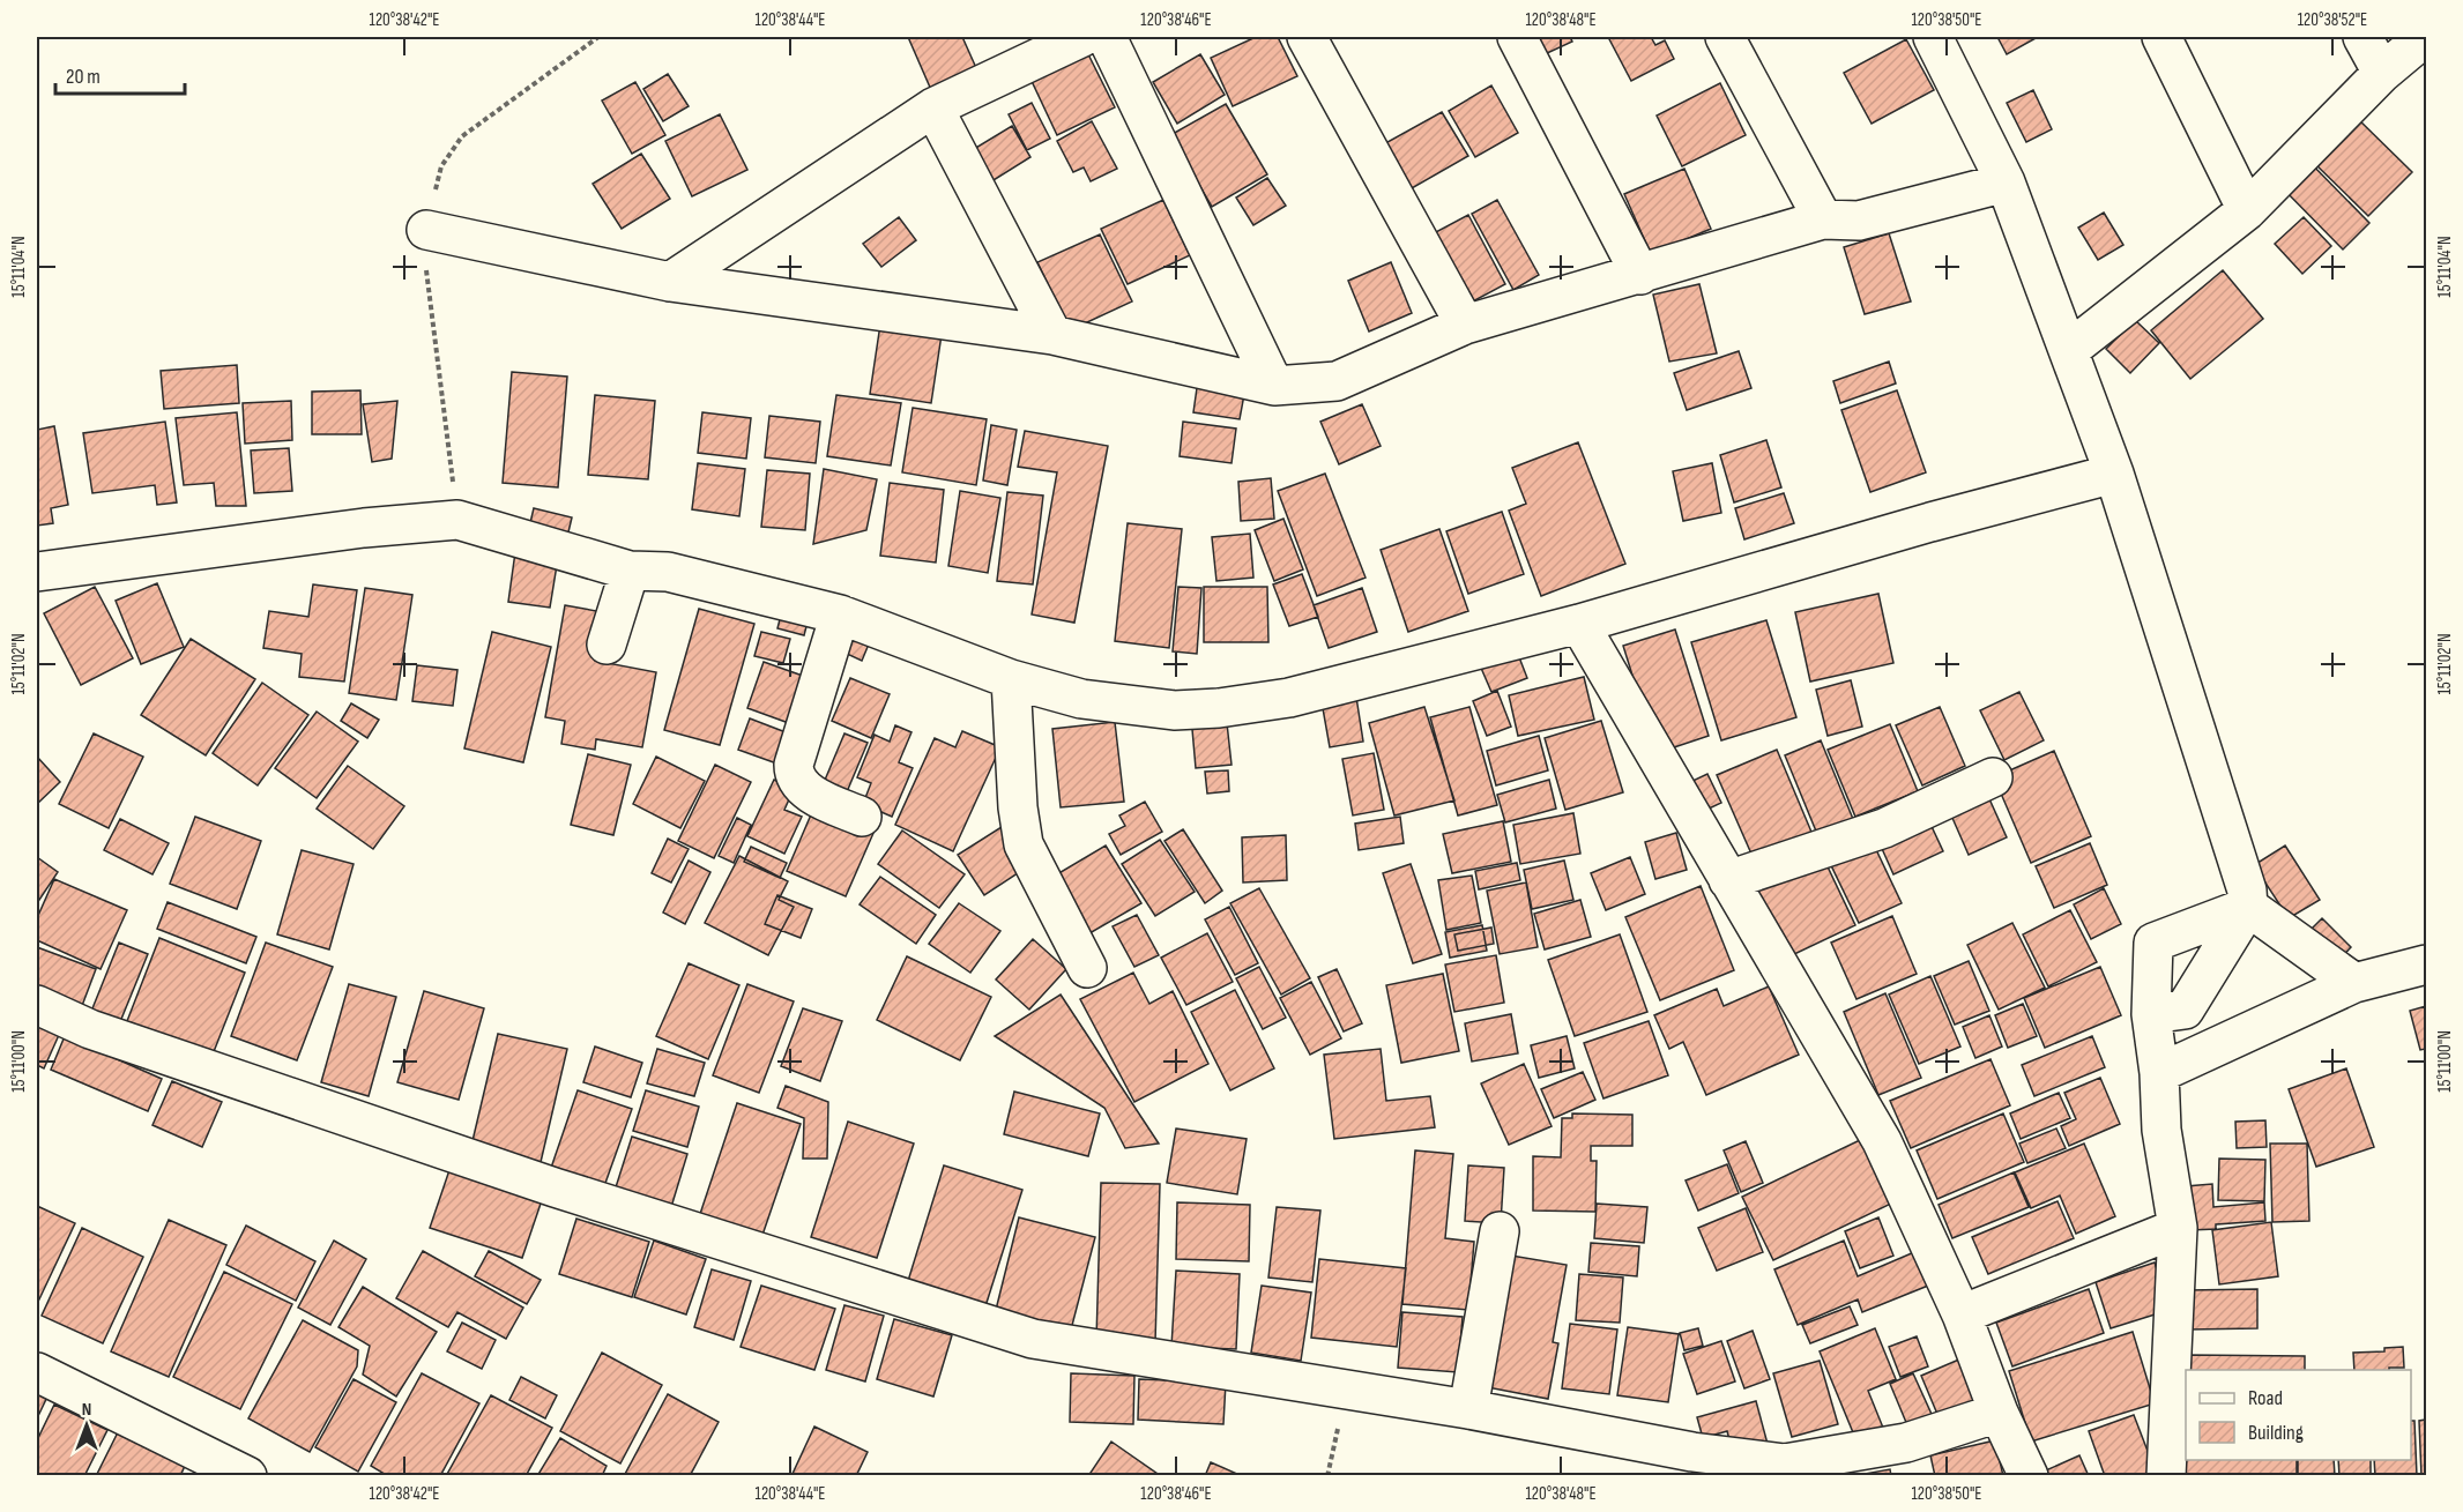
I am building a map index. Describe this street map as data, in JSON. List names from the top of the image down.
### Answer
{
  "legend": ["Road", "Building"],
  "scale_bar": "20 m",
  "north": "top",
  "coordinates": [
    "120°38'42\"E",
    "120°38'44\"E",
    "120°38'46\"E",
    "120°38'48\"E",
    "120°38'50\"E",
    "120°38'52\"E",
    "15°11'04\"N",
    "15°11'02\"N",
    "15°11'00\"N"
  ]
}
